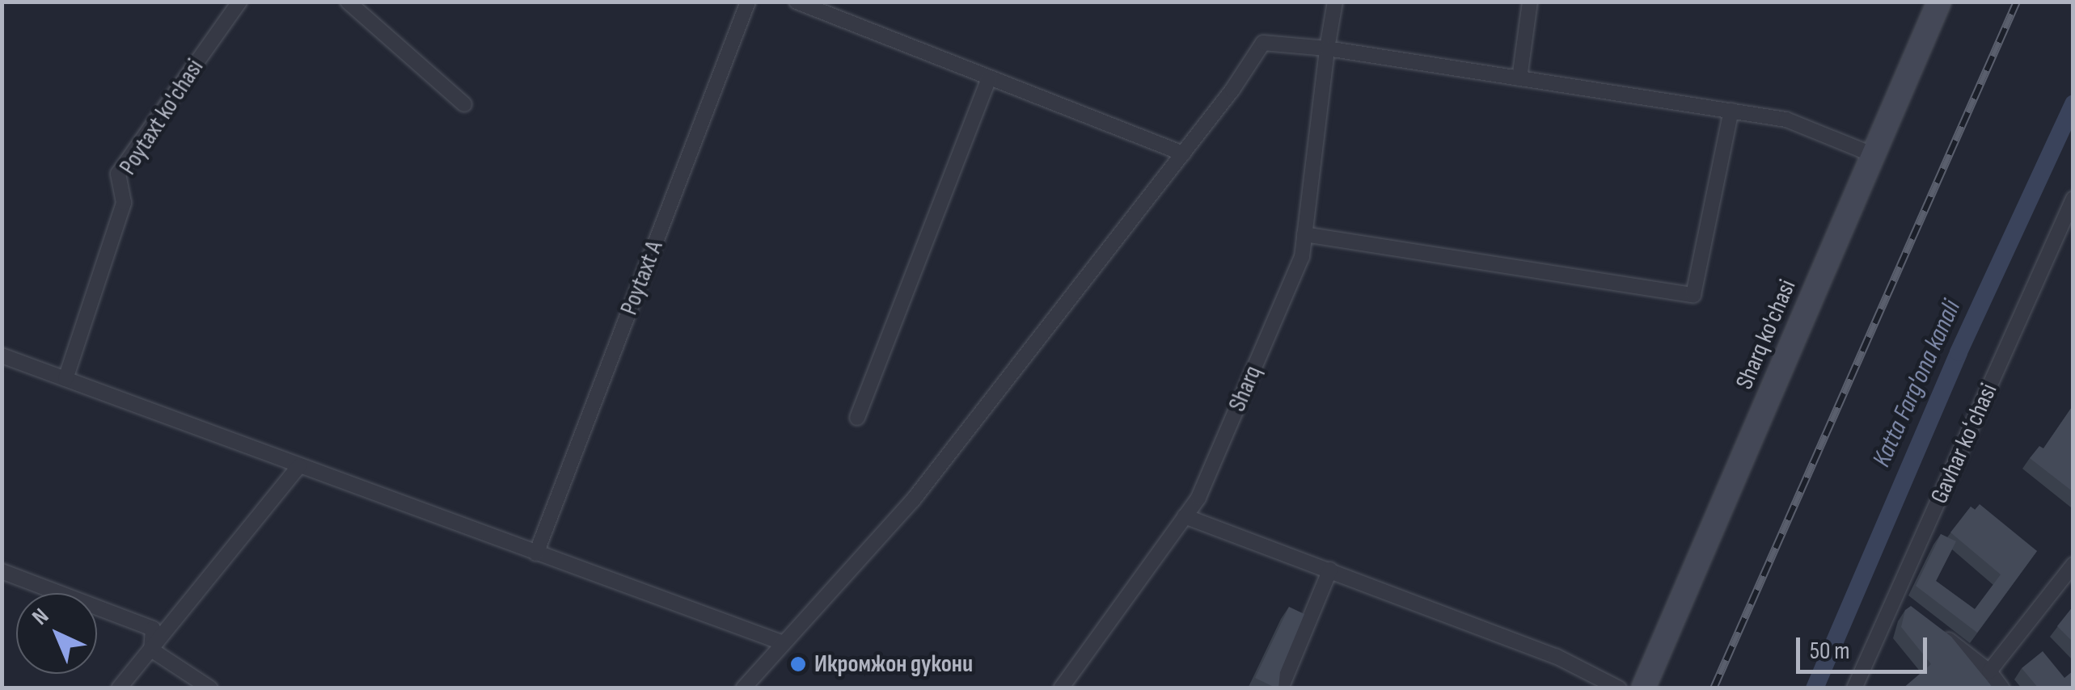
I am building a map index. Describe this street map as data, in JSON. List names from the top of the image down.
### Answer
{
  "streets": {
    "main road": ["Sharq ko'chasi"],
    "street": [
      "Poytaxt ko'chasi",
      "Poytaxt A",
      "Sharq",
      "Gavhar koʻchasi"
    ]
  },
  "water": ["Katta Farg'ona kanali"],
  "places": ["Икромжон дукони"],
  "scale_bar": "50 m",
  "north": "top left"
}
